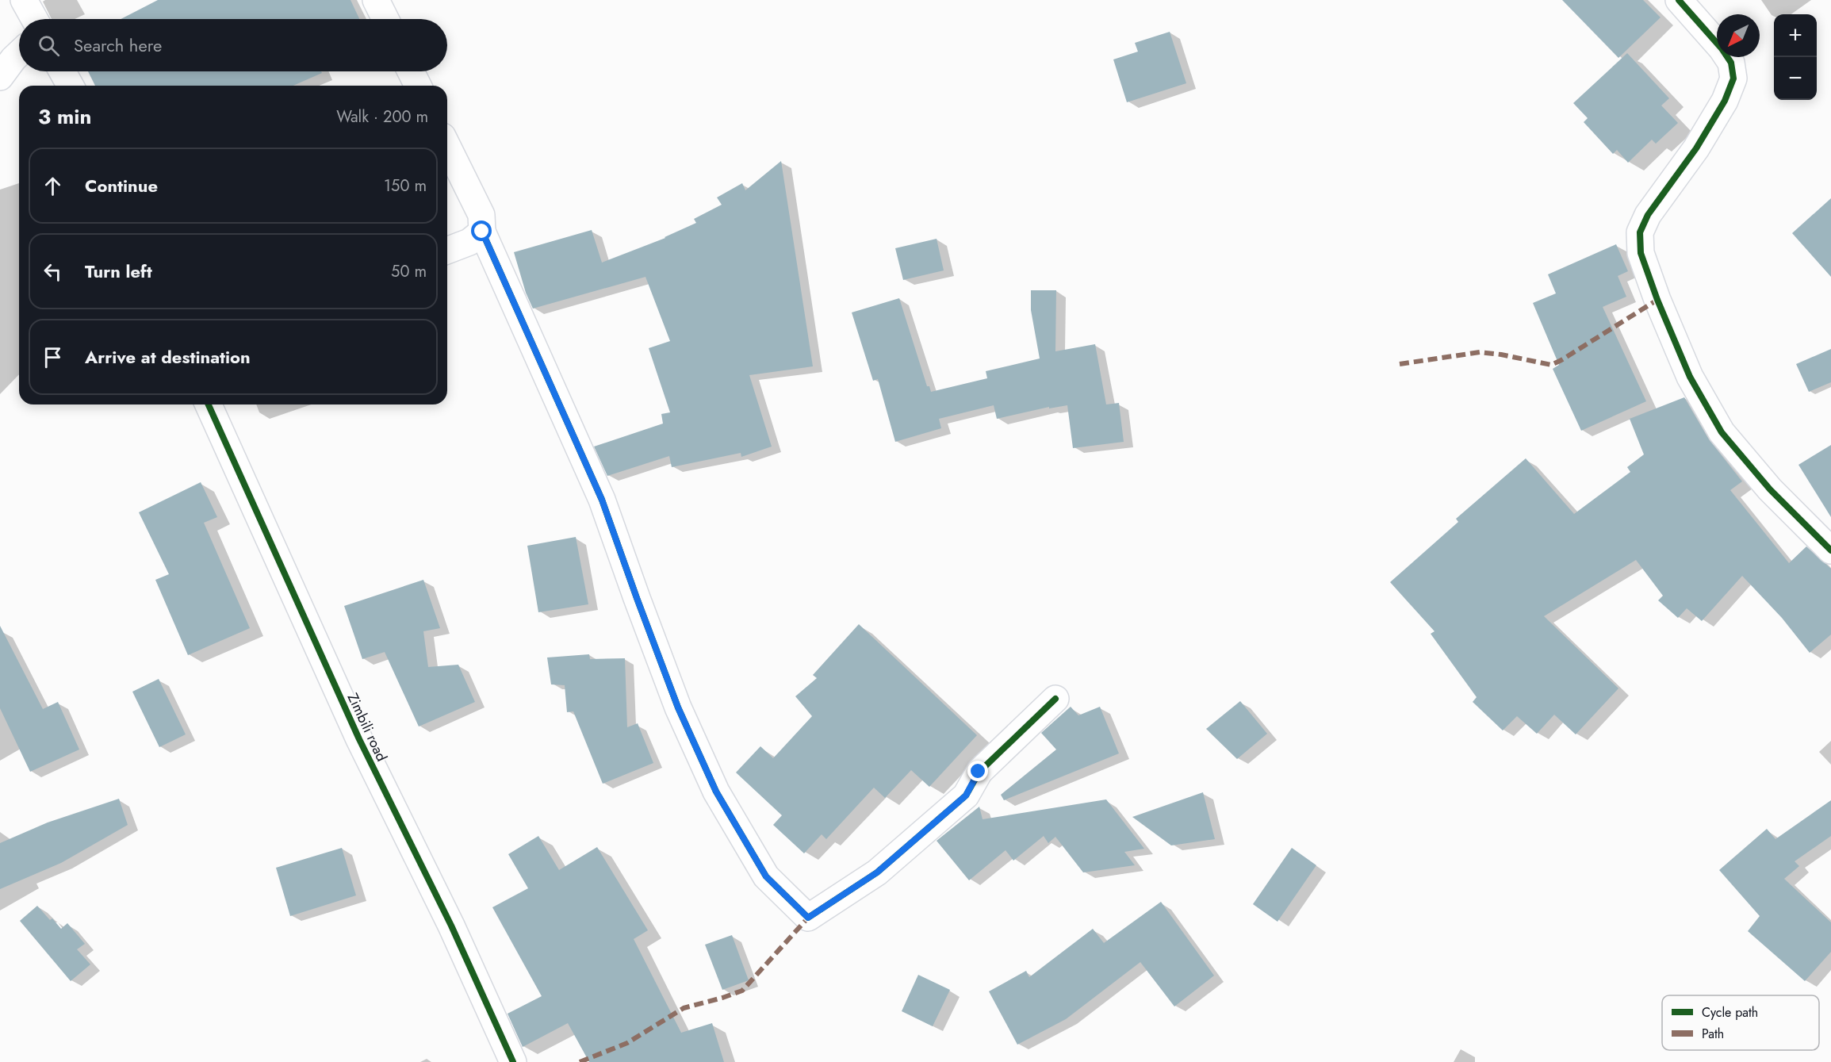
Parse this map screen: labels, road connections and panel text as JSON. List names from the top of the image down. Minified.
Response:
{"streets":{"street":["Zimbili road"]},"legend":["Cycle path","Path"],"north":"bottom left","page":{"map_buttons":["+","−"],"search":"Search here","heading":["3 min","Walk · 200 m"],"list":[["Continue","150 m"],["Turn left","50 m"],"Arrive at destination"]}}
